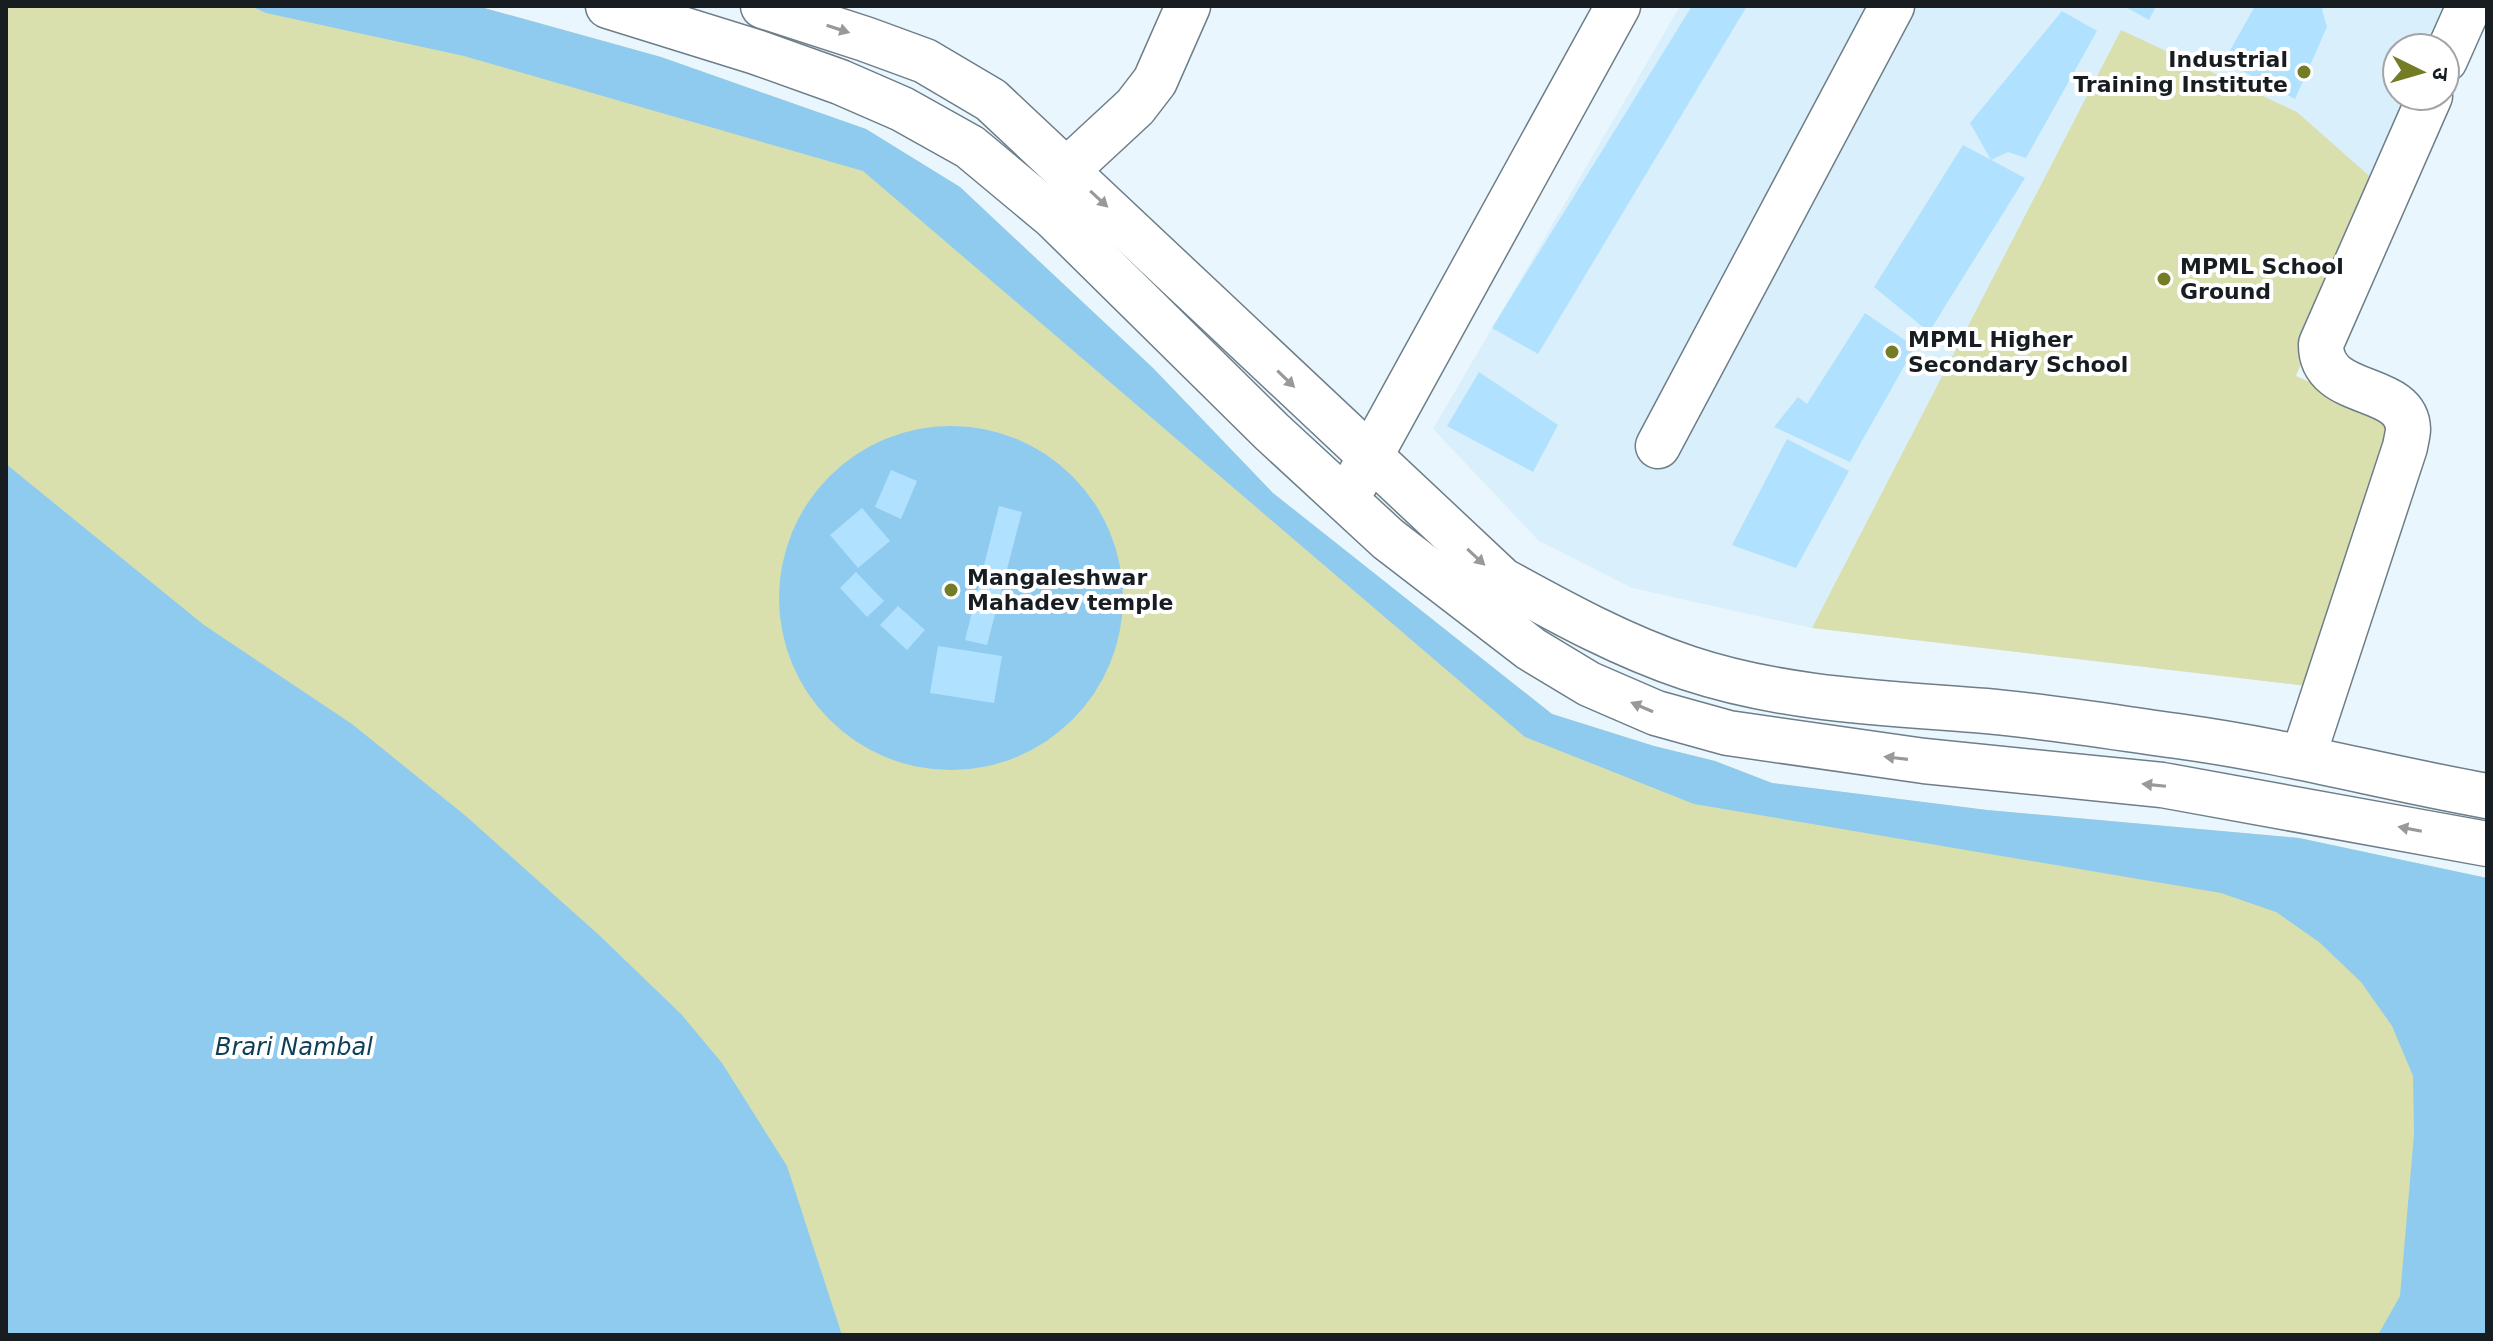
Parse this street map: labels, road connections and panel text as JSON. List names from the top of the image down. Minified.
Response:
{"water":["Brari Nambal"],"places":["Industrial Training Institute","MPML School Ground","MPML Higher Secondary School","Mangaleshwar Mahadev temple"],"north":"right"}
